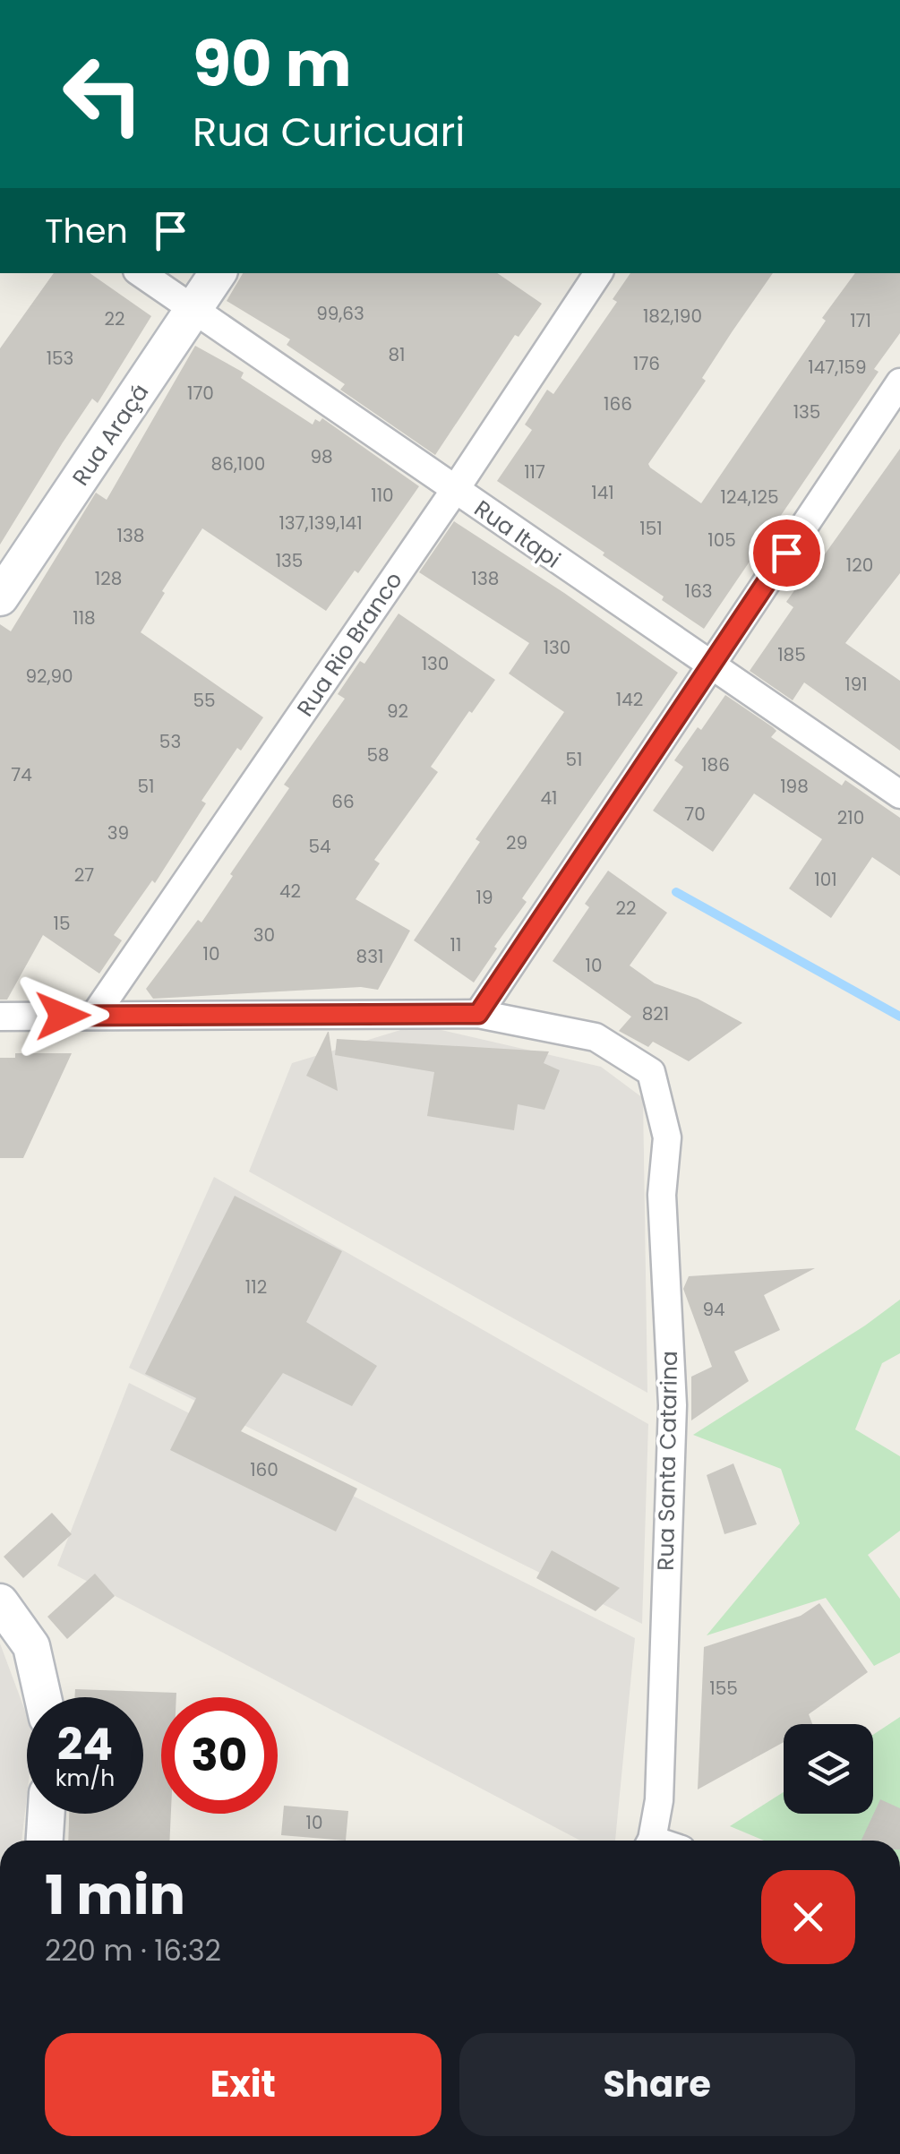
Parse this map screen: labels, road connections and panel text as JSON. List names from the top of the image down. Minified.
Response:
{"streets":{"street":["Rua Araçá","Rua Itapi","Rua Rio Branco","Rua Santa Catarina"]},"crossings":[["Rua Araçá","Rua Itapi"],["Rua Itapi","Rua Rio Branco"]],"house_numbers":["99,63","182,190","22","171","81","153","176","147,159","170","166","135","98","86,100","117","141","110","124,125","137,139,141","151","138","105","135","120","128","138","163","118","130","185","130","92,90","191","142","55","92","53","58","51","186","74","51","198","41","66","70","210","39","29","54","27","101","42","19","22","15","30","11","10","831","10","821","112","94","160","155","10"],"page":{"turn":["90 m","Rua Curicuari"],"then":"Then","speed":"24 km/h","limit":"30","heading":["1 min","220 m · 16:32"],"buttons":["Exit","Share"]}}
